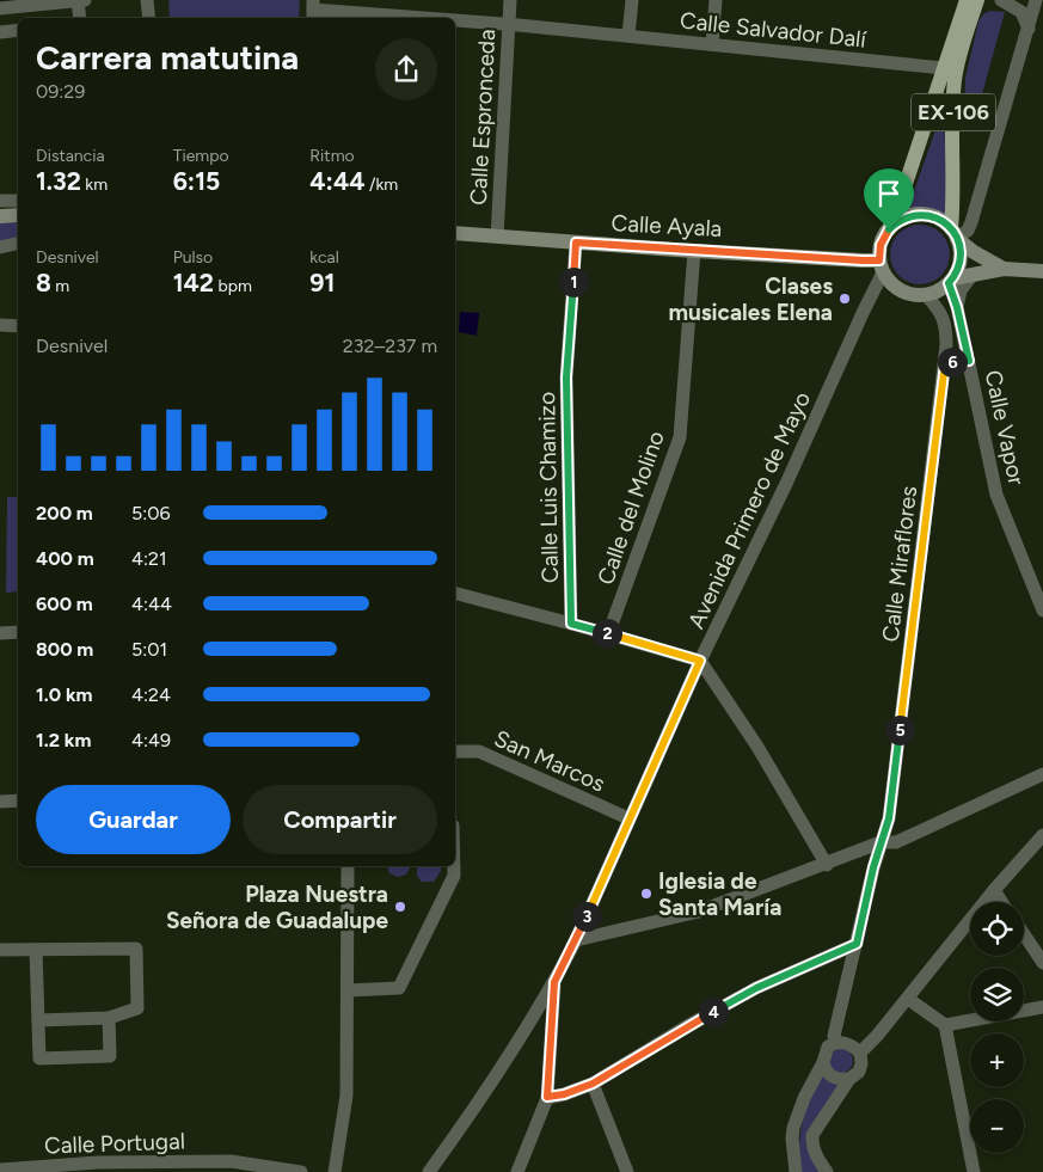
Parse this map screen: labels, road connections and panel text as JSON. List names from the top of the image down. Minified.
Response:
{"streets":{"main road":["EX-106","Calle Ayala"],"street":["Calle Salvador Dalí","Calle Espronceda","Calle Vapor","Calle Luis Chamizo","Calle del Molino","Avenida Primero de Mayo","Calle Miraflores","San Marcos","Calle Portugal"]},"crossings":[["Calle Salvador Dalí","EX-106"],["Calle Salvador Dalí","Calle Espronceda"],["EX-106","Calle Ayala"],["EX-106","Calle Vapor"],["EX-106","Avenida Primero de Mayo"],["EX-106","Calle Miraflores"],["Calle Espronceda","Calle Ayala"],["Calle Ayala","Calle Vapor"],["Calle Ayala","Calle Luis Chamizo"],["Calle Ayala","Calle del Molino"],["Calle Ayala","Avenida Primero de Mayo"],["Calle Ayala","Calle Miraflores"],["Calle Vapor","Avenida Primero de Mayo"],["Calle Vapor","Calle Miraflores"],["Avenida Primero de Mayo","Calle Miraflores"],["Avenida Primero de Mayo","San Marcos"]],"places":["Clases musicales Elena","Iglesia de Santa María","Plaza Nuestra Señora de Guadalupe"],"page":{"heading":["Carrera matutina","09:29"],"stats":[["Distancia","1.32 km"],["Tiempo","6:15"],["Ritmo","4:44 /km"],["Desnivel","8 m"],["Pulso","142 bpm"],["kcal","91"]],"pins":["1","6","2","5","3","4"],"chart":["Desnivel","232–237 m"],"list":[{"name":"200 m","note":"5:06"},{"name":"400 m","note":"4:21"},{"name":"600 m","note":"4:44"},{"name":"800 m","note":"5:01"},{"name":"1.0 km","note":"4:24"},{"name":"1.2 km","note":"4:49"}],"buttons":["Guardar","Compartir"],"map_buttons":["+","−"]}}
